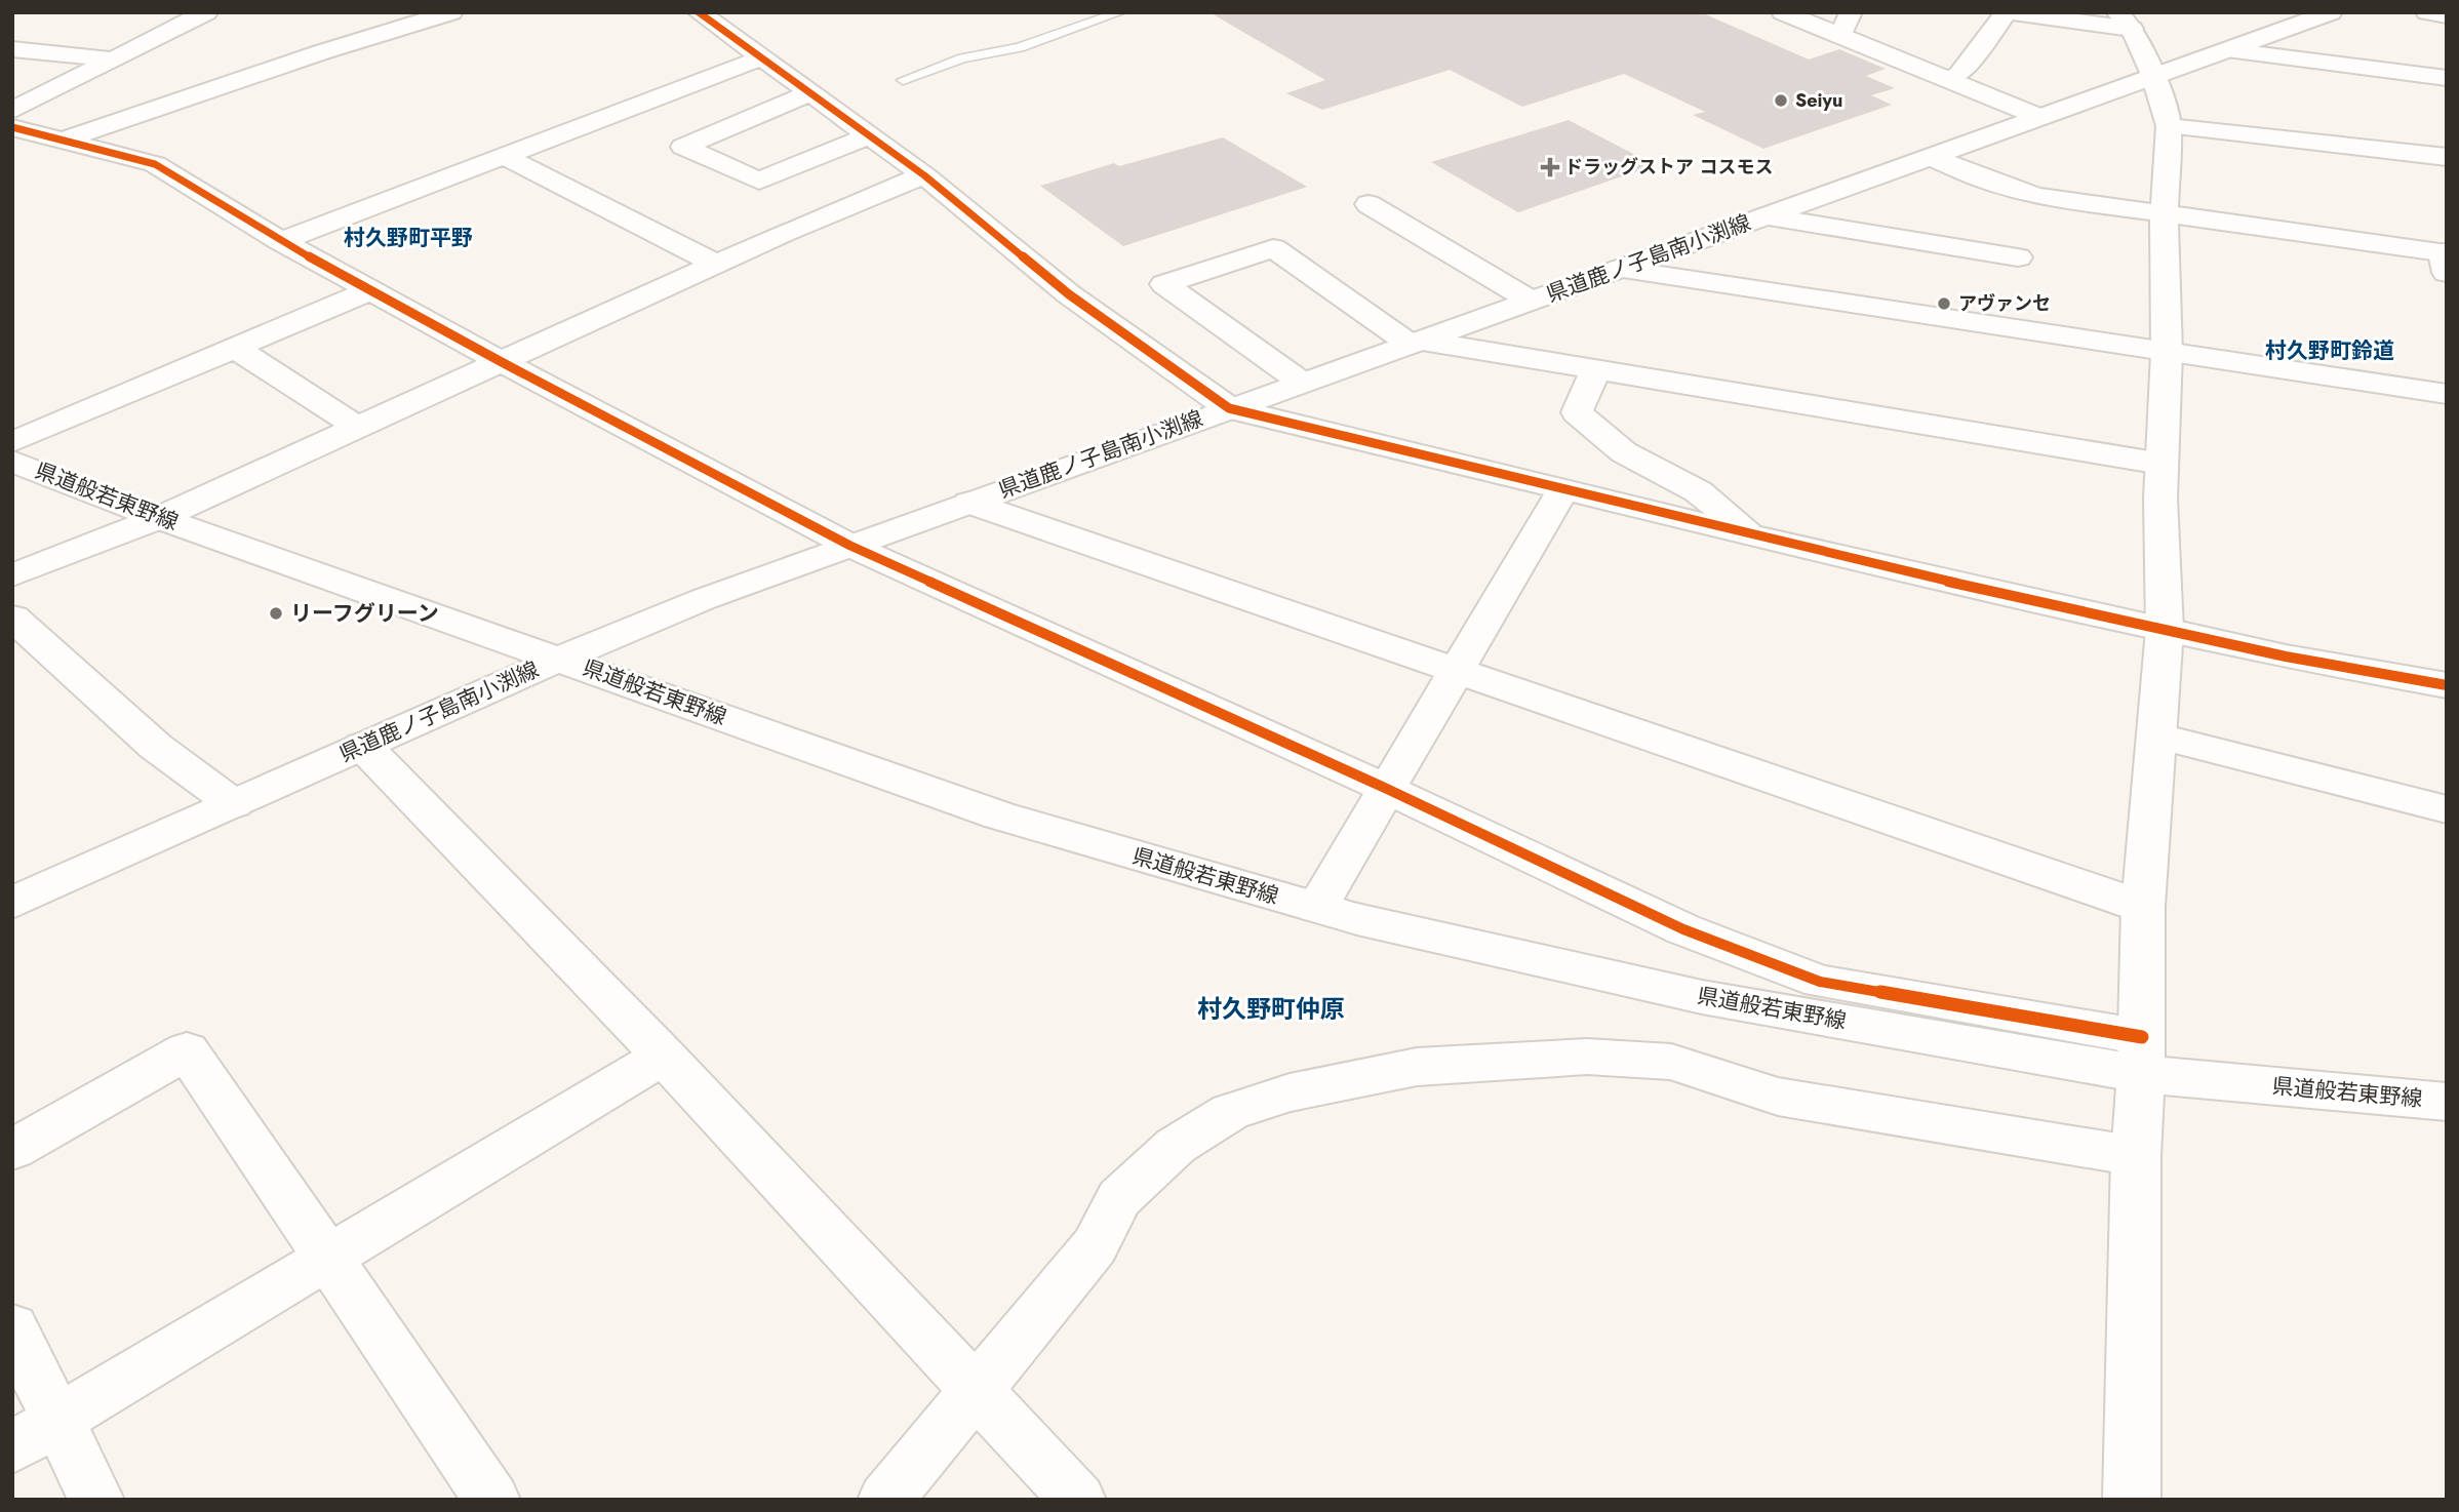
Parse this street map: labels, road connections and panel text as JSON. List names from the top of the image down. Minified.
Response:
{"streets":{"street":["県道鹿ノ子島南小渕線","県道般若東野線"]},"crossings":[["県道鹿ノ子島南小渕線","県道般若東野線"]],"districts":["村久野町平野","村久野町鈴道","村久野町仲原"],"places":{"other":["Seiyu","アヴァンセ","リーフグリーン"],"health":["ドラッグストア コスモス"]}}
